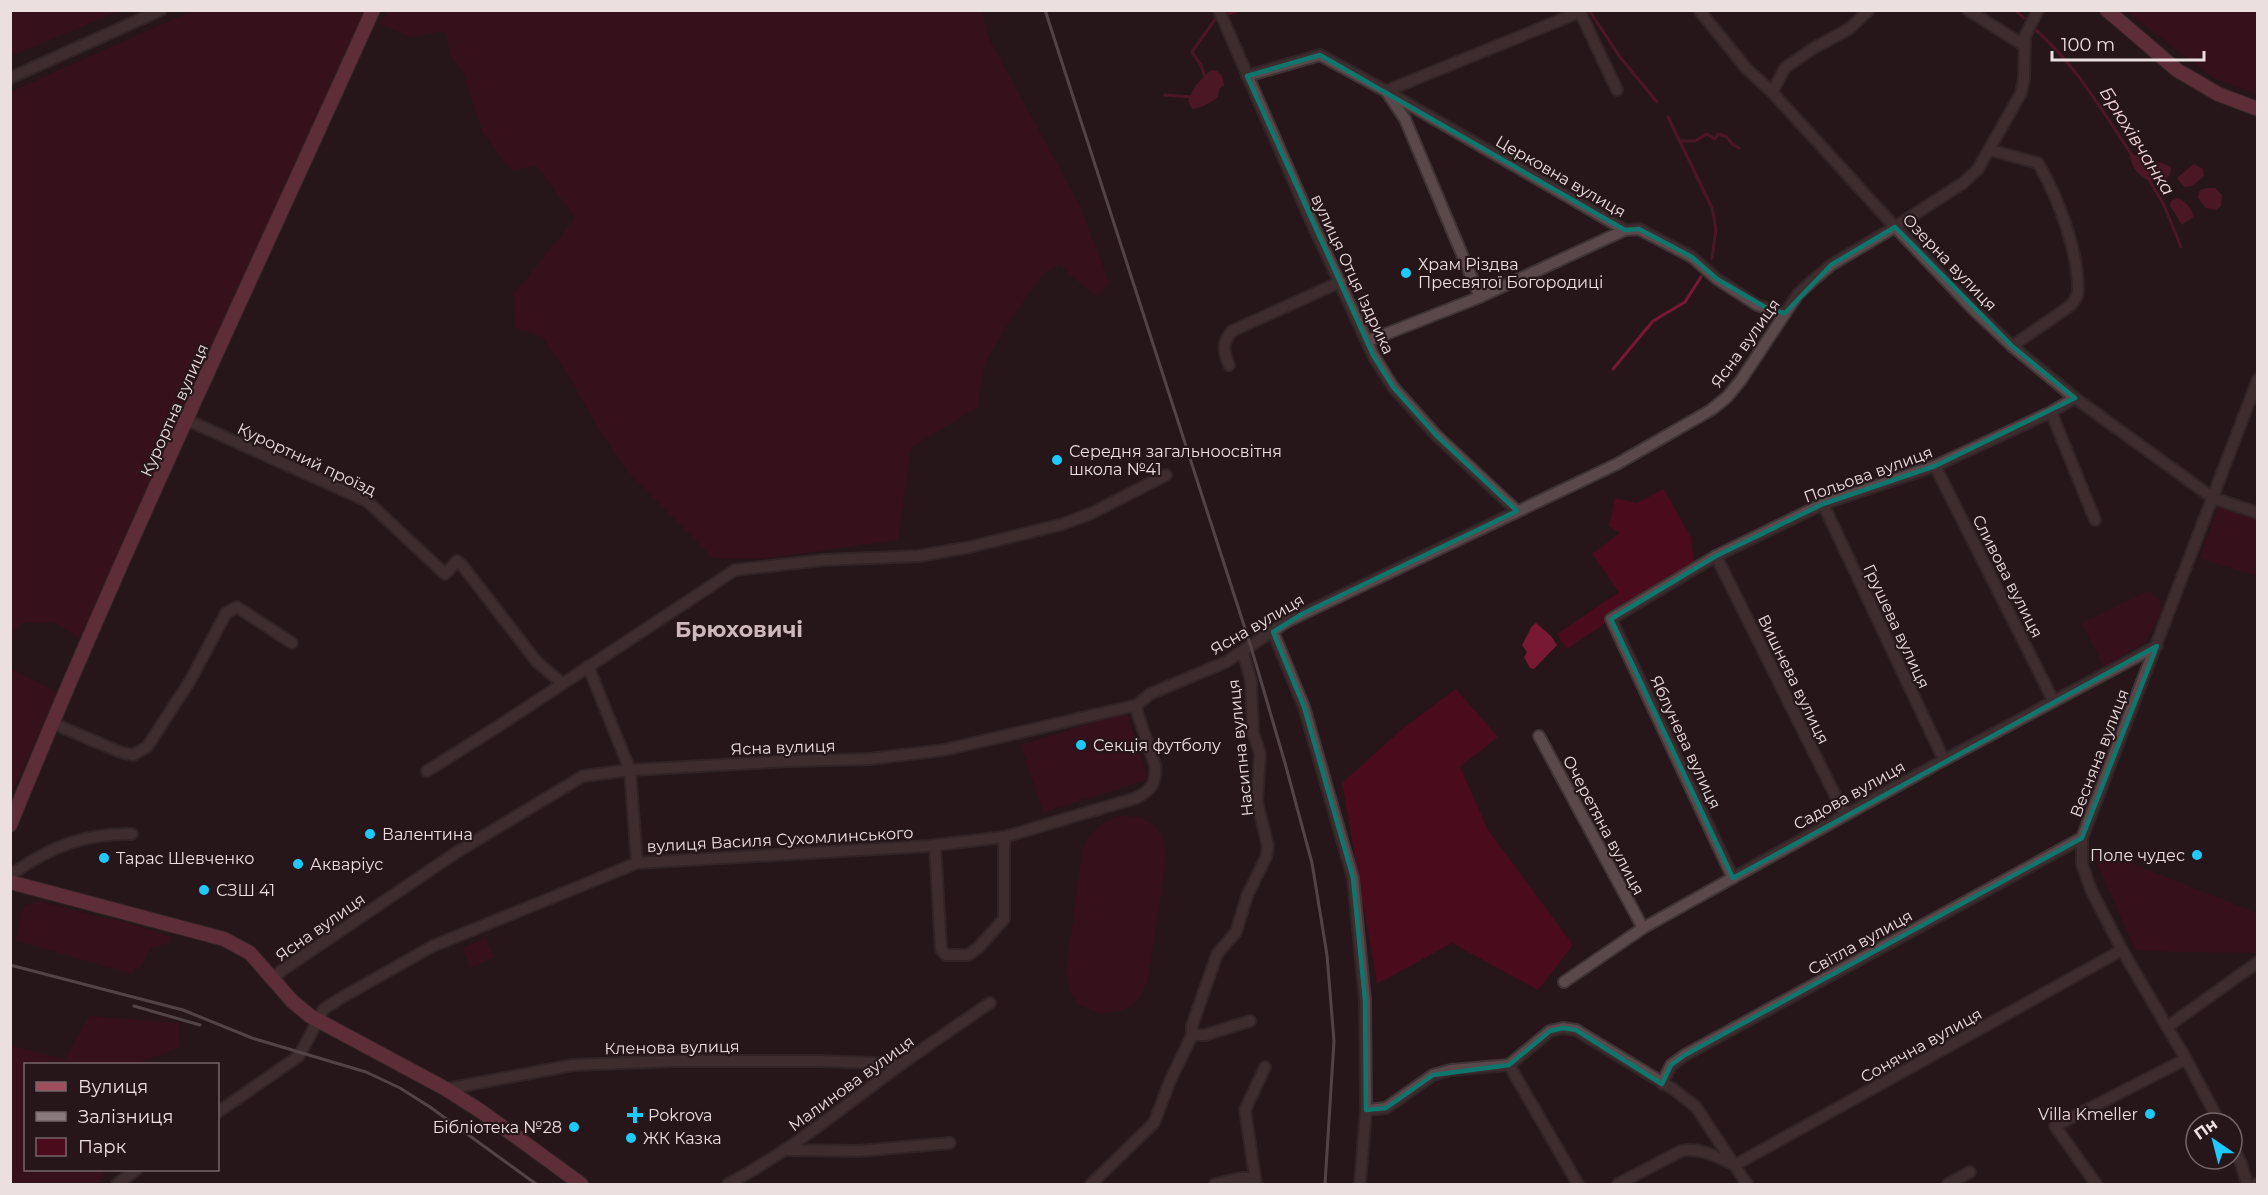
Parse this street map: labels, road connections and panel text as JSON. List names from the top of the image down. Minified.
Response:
{"streets":{"main road":["Курортна вулиця"],"street":["Церковна вулиця","Озерна вулиця","вулиця Отця Іздрика","Ясна вулиця","Курортний проїзд","Польова вулиця","Сливова вулиця","Грушева вулиця","Вишнева вулиця","Яблунева вулиця","Насипна вулиця","Весняна вулиця","Садова вулиця","Очеретяна вулиця","вулиця Василя Сухомлинського","Світла вулиця","Сонячна вулиця","Кленова вулиця","Малинова вулиця"]},"crossings":[["Церковна вулиця","вулиця Отця Іздрика"],["Церковна вулиця","Ясна вулиця"],["Озерна вулиця","Ясна вулиця"],["Озерна вулиця","Польова вулиця"],["Озерна вулиця","Весняна вулиця"],["вулиця Отця Іздрика","Ясна вулиця"],["Ясна вулиця","Насипна вулиця"],["Ясна вулиця","вулиця Василя Сухомлинського"],["Курортна вулиця","Курортний проїзд"],["Польова вулиця","Сливова вулиця"],["Польова вулиця","Грушева вулиця"],["Польова вулиця","Вишнева вулиця"],["Польова вулиця","Яблунева вулиця"],["Сливова вулиця","Садова вулиця"],["Грушева вулиця","Садова вулиця"],["Вишнева вулиця","Садова вулиця"],["Яблунева вулиця","Садова вулиця"],["Весняна вулиця","Садова вулиця"],["Весняна вулиця","Світла вулиця"],["Весняна вулиця","Сонячна вулиця"],["Садова вулиця","Очеретяна вулиця"],["Кленова вулиця","Малинова вулиця"]],"districts":["Брюховичі"],"water":["Брюхівчанка"],"places":{"other":["Храм Різдва Пресвятої Богородиці","Середня загальноосвітня школа №41","Секція футболу","Валентина","Поле чудес","Тарас Шевченко","Акваріус","СЗШ 41","Villa Kmeller","Бібліотека №28","ЖК Казка"],"health":["Pokrova"]},"legend":["Вулиця","Залізниця","Парк"],"scale_bar":"100 m","north":"top left"}
